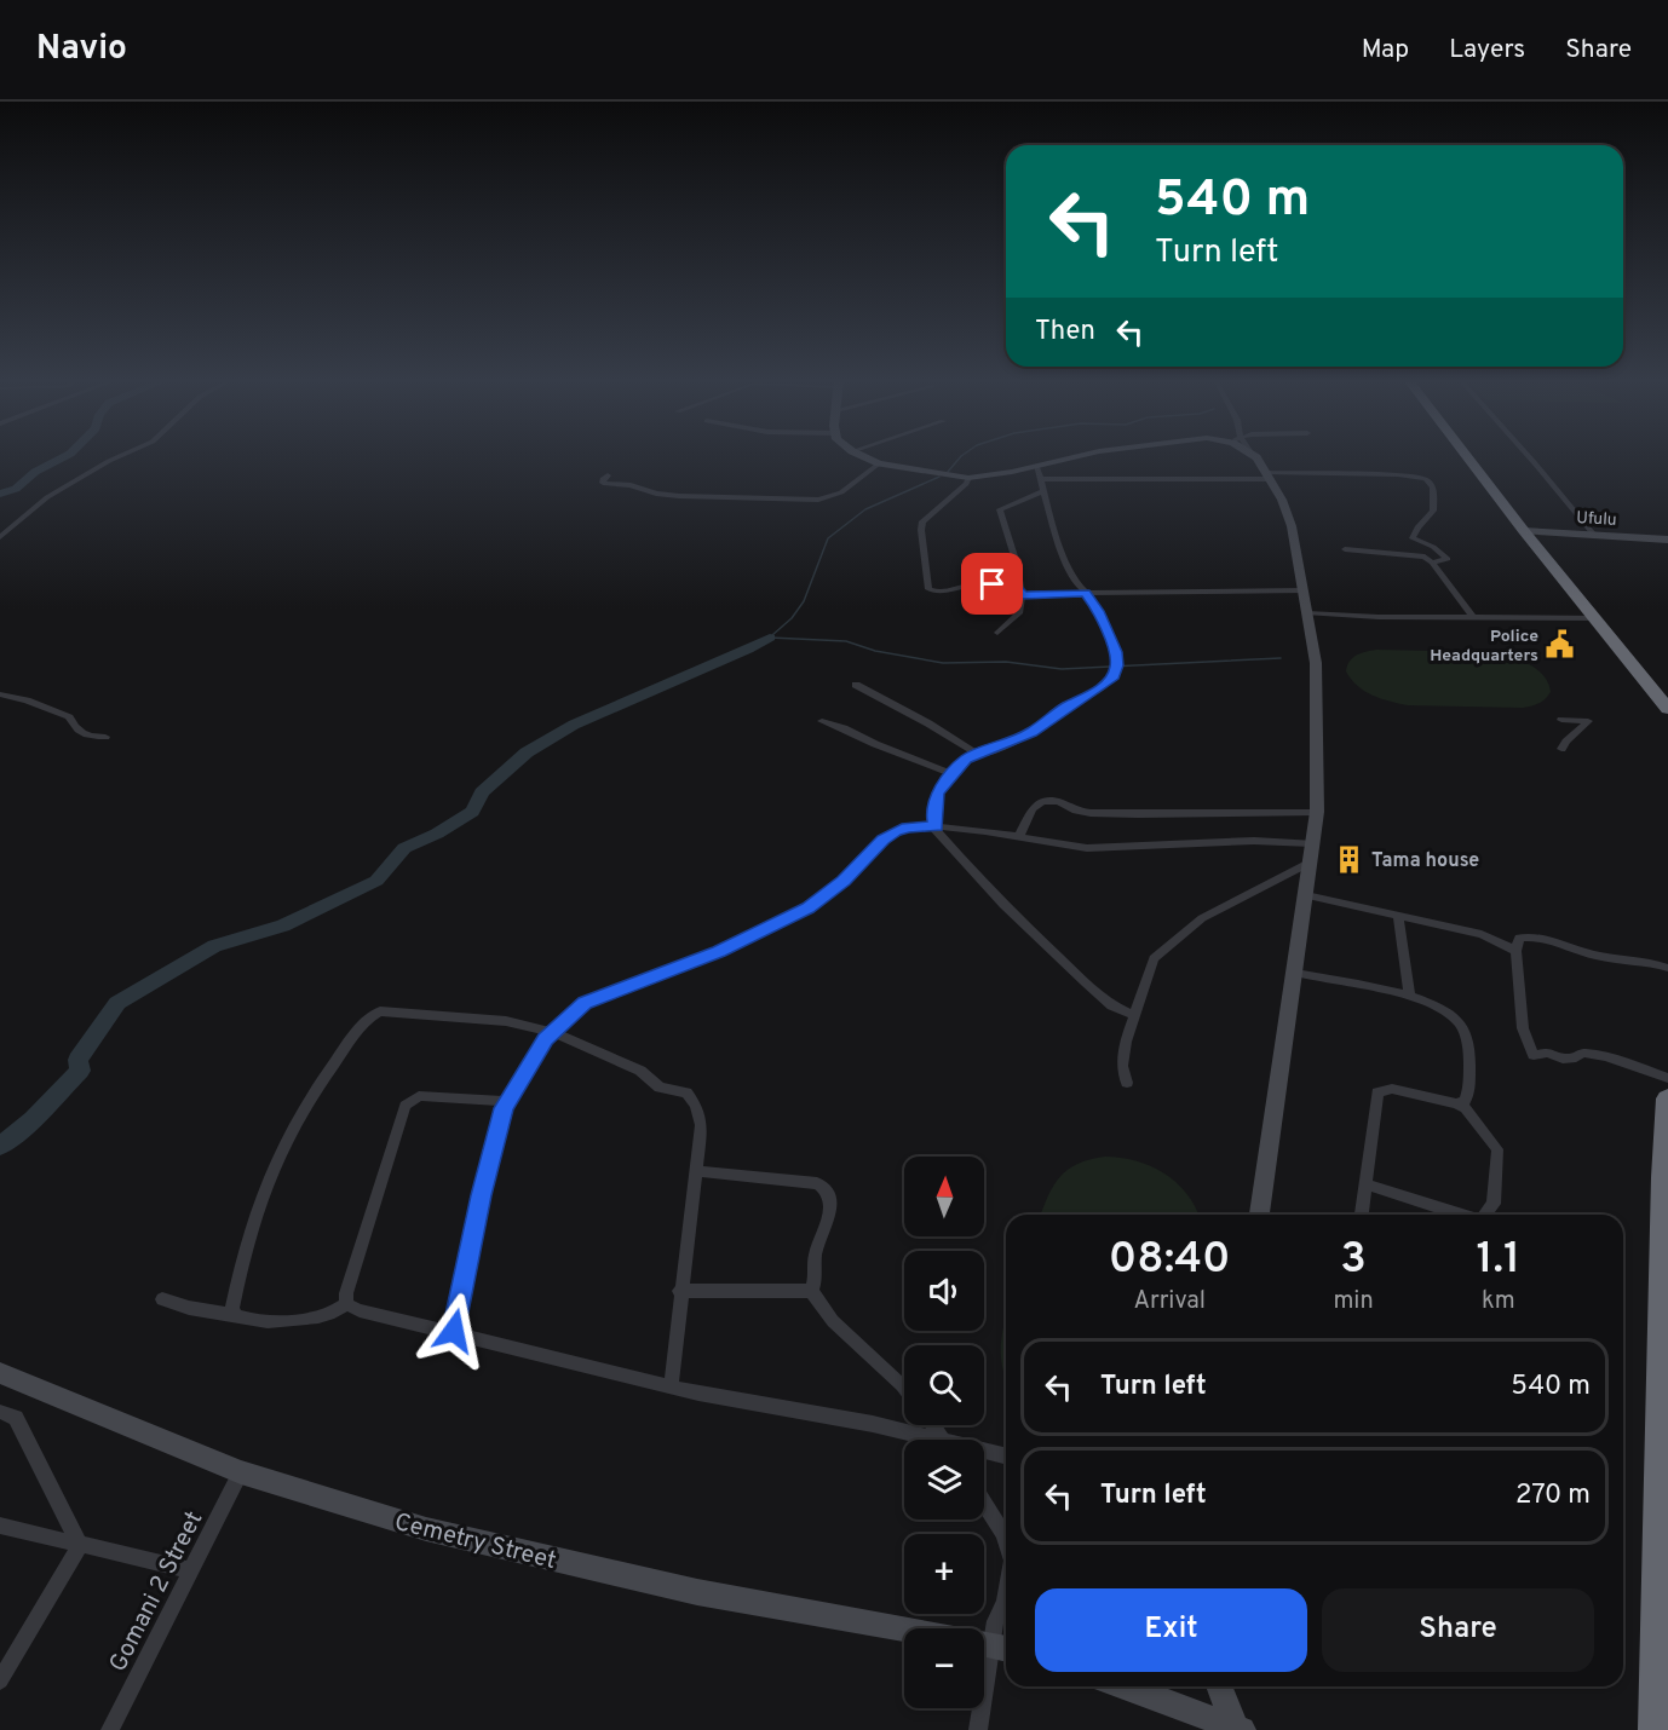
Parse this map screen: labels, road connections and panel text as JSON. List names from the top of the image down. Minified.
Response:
{"streets":{"street":["Ufulu","Cemetry Street","Gomani 2 Street"]},"crossings":[["Cemetry Street","Gomani 2 Street"]],"places":{"public building":["Police Headquarters"],"building":["Tama house"]},"north":"top","page":{"header":"Navio","nav":["Map","Layers","Share"],"turn":["540 m","Turn left"],"then":"Then","map_buttons":["+","−"],"eta":["08:40","Arrival","3","min","1.1","km"],"list":[{"name":"Turn left","value":"540 m"},{"name":"Turn left","value":"270 m"}],"buttons":["Exit","Share"]}}
